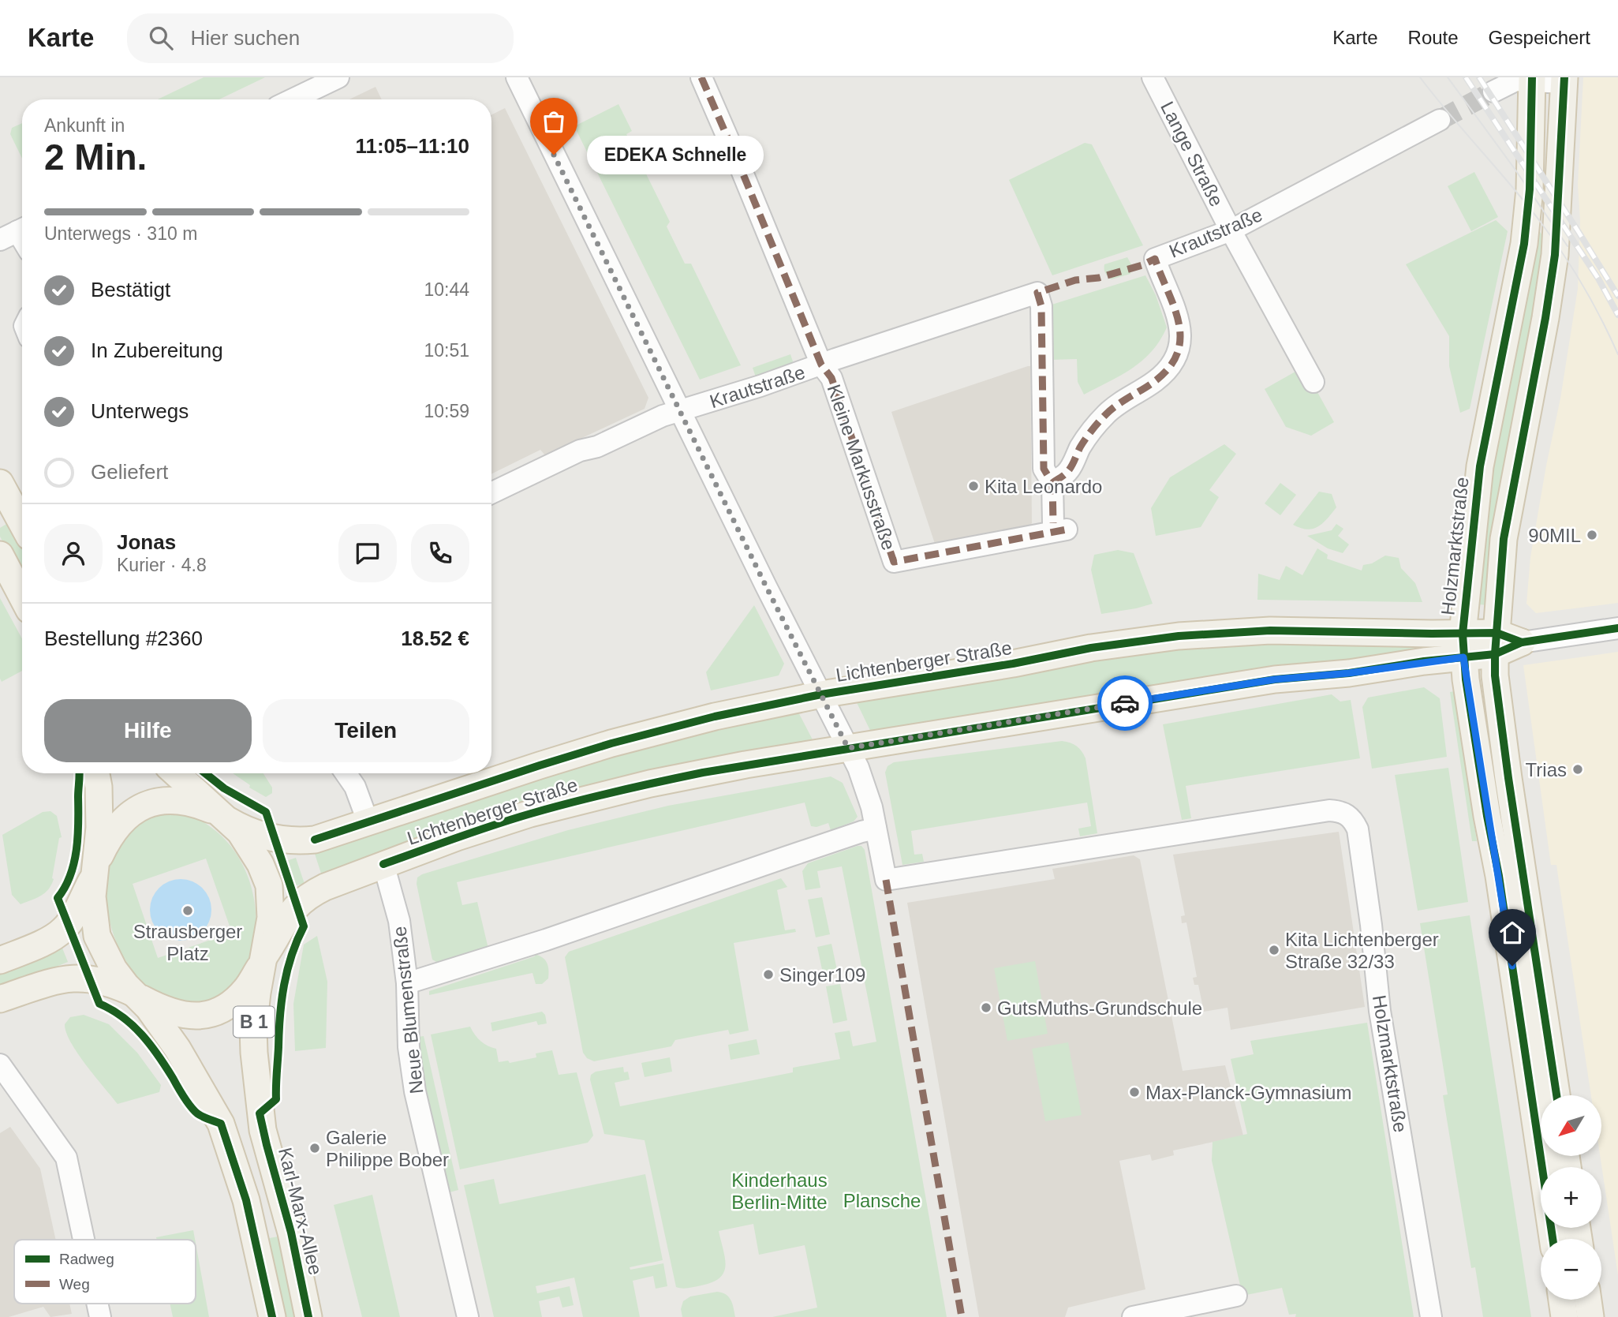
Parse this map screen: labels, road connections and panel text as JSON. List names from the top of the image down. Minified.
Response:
{"streets":{"main road":["Holzmarktstraße","Lichtenberger Straße","B 1","Karl-Marx-Allee"],"street":["Lange Straße","Krautstraße","Kleine Markusstraße","Neue Blumenstraße"]},"crossings":[["Lange Straße","Krautstraße"],["Krautstraße","Kleine Markusstraße"],["Holzmarktstraße","Lichtenberger Straße"],["Lichtenberger Straße","Neue Blumenstraße"],["Lichtenberger Straße","B 1"],["Lichtenberger Straße","Karl-Marx-Allee"],["B 1","Karl-Marx-Allee"]],"parks":["Kinderhaus Berlin-Mitte","Plansche"],"places":["EDEKA Schnelle","Kita Leonardo","90MIL","Trias","Strausberger Platz","Kita Lichtenberger Straße 32/33","Singer109","GutsMuths-Grundschule","Max-Planck-Gymnasium","Galerie Philippe Bober"],"legend":["Radweg","Weg"],"north":"bottom left","page":{"header":"Karte","search":"Hier suchen","nav":["Karte","Route","Gespeichert"],"heading":["2 Min.","Ankunft in","11:05–11:10"],"panel":["Jonas","Kurier · 4.8","Bestellung #2360","18.52 €"],"bubble":"EDEKA Schnelle","bar":"Unterwegs · 310 m","list":[["Bestätigt","10:44"],["In Zubereitung","10:51"],["Unterwegs","10:59"],"Geliefert"],"buttons":["Hilfe","Teilen"],"map_buttons":["+","−"]}}
